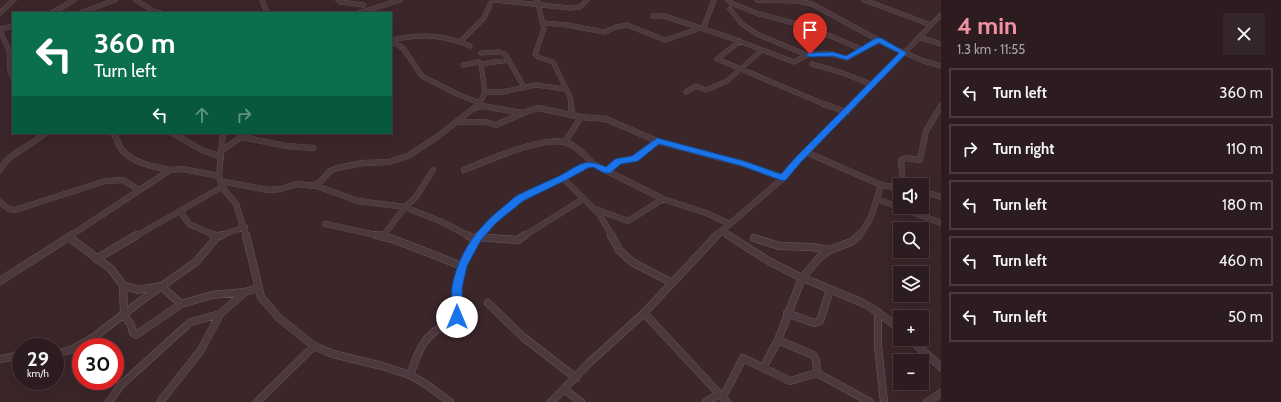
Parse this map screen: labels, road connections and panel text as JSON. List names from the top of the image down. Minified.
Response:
{"page":{"heading":["4 min","1.3 km · 11:55"],"turn":["360 m","Turn left"],"list":[{"name":"Turn left","value":"360 m"},{"name":"Turn right","value":"110 m"},{"name":"Turn left","value":"180 m"},{"name":"Turn left","value":"460 m"},{"name":"Turn left","value":"50 m"}],"map_buttons":["+","−"],"speed":"29 km/h","limit":"30"}}
